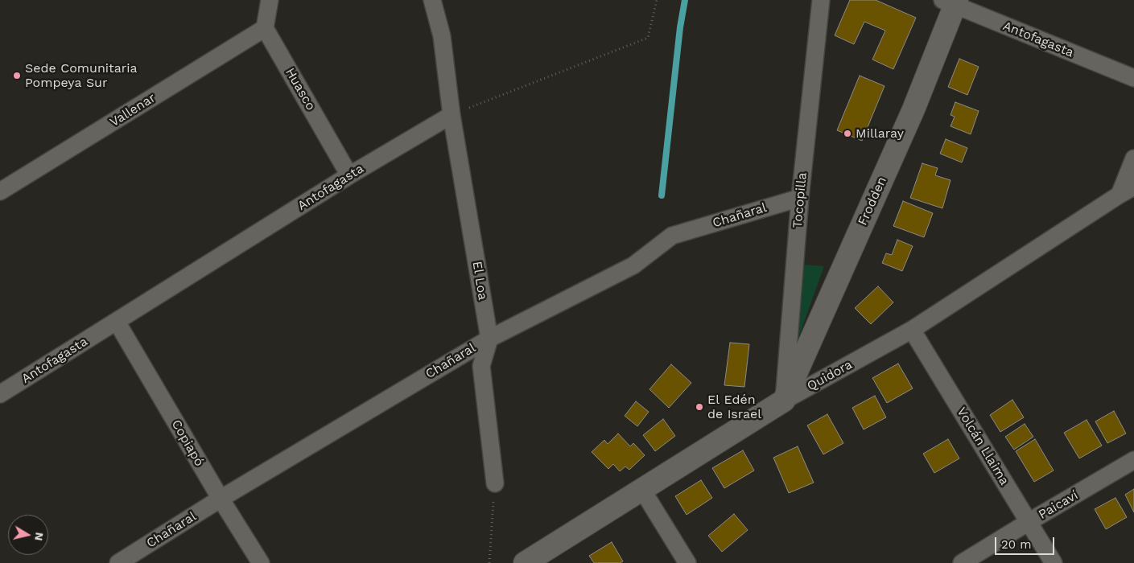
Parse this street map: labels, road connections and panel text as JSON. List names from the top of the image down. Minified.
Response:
{"streets":{"street":["Antofagasta","Huasco","Vallenar","Tocopilla","Frodden","Chañaral","El Loa","Quidora","Copiapó","Volcán Llaima","Paicaví"]},"crossings":[["Antofagasta","Huasco"],["Antofagasta","Frodden"],["Antofagasta","El Loa"],["Antofagasta","Copiapó"],["Huasco","Vallenar"],["Tocopilla","Frodden"],["Tocopilla","Chañaral"],["Tocopilla","Quidora"],["Frodden","Quidora"],["Chañaral","El Loa"],["Chañaral","Copiapó"],["Quidora","Volcán Llaima"],["Volcán Llaima","Paicaví"]],"places":["Sede Comunitaria Pompeya Sur","Millaray","El Edén de Israel"],"scale_bar":"20 m","north":"right"}
